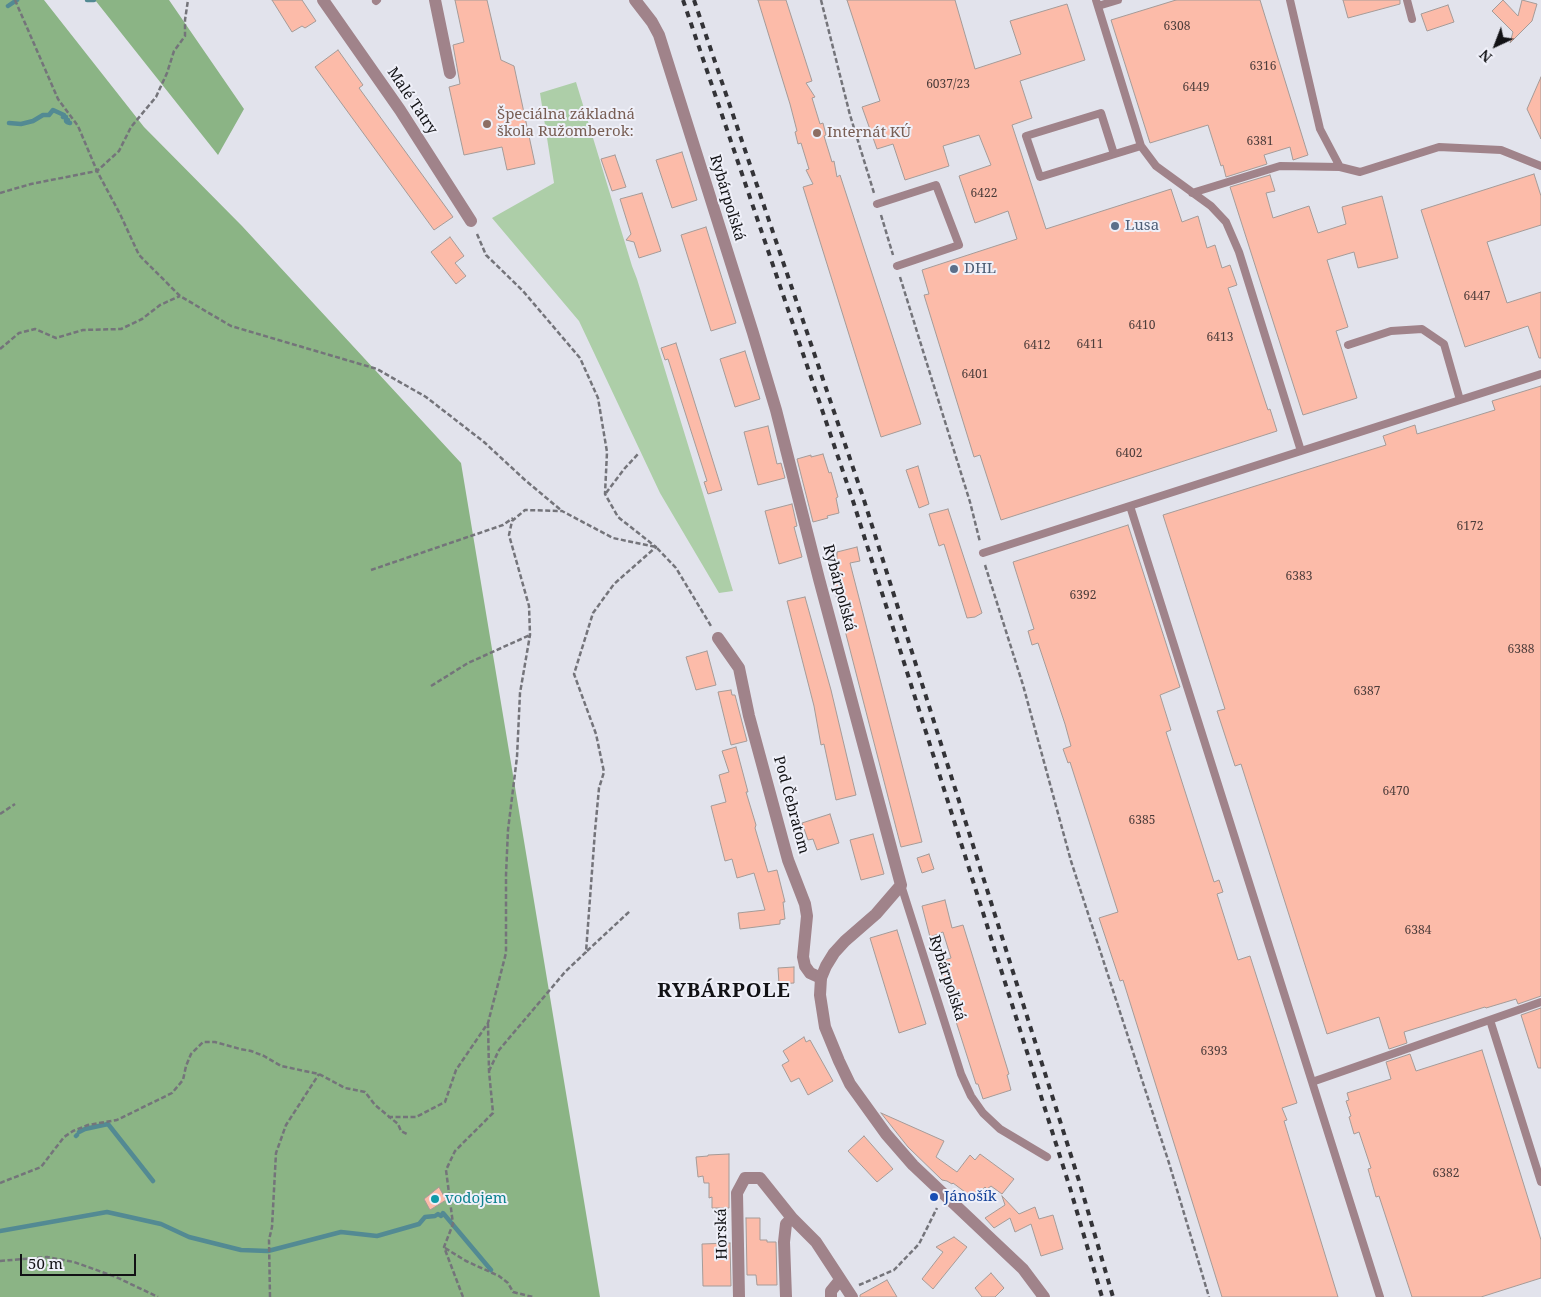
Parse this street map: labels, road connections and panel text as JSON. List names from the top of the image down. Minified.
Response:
{"streets":{"street":["Malé Tatry","Rybárpoľská","Pod Čebratom","Horská"]},"districts":["RYBÁRPOLE"],"places":["Špeciálna základná škola Ružomberok:","Internát KÚ","Lusa","DHL","Jánošík","vodojem"],"house_numbers":["6308","6316","6037/23","6449","6381","6422","6447","6410","6413","6411","6412","6401","6402","6172","6383","6392","6388","6387","6470","6385","6384","6393","6382"],"scale_bar":"50 m","north":"bottom left"}
